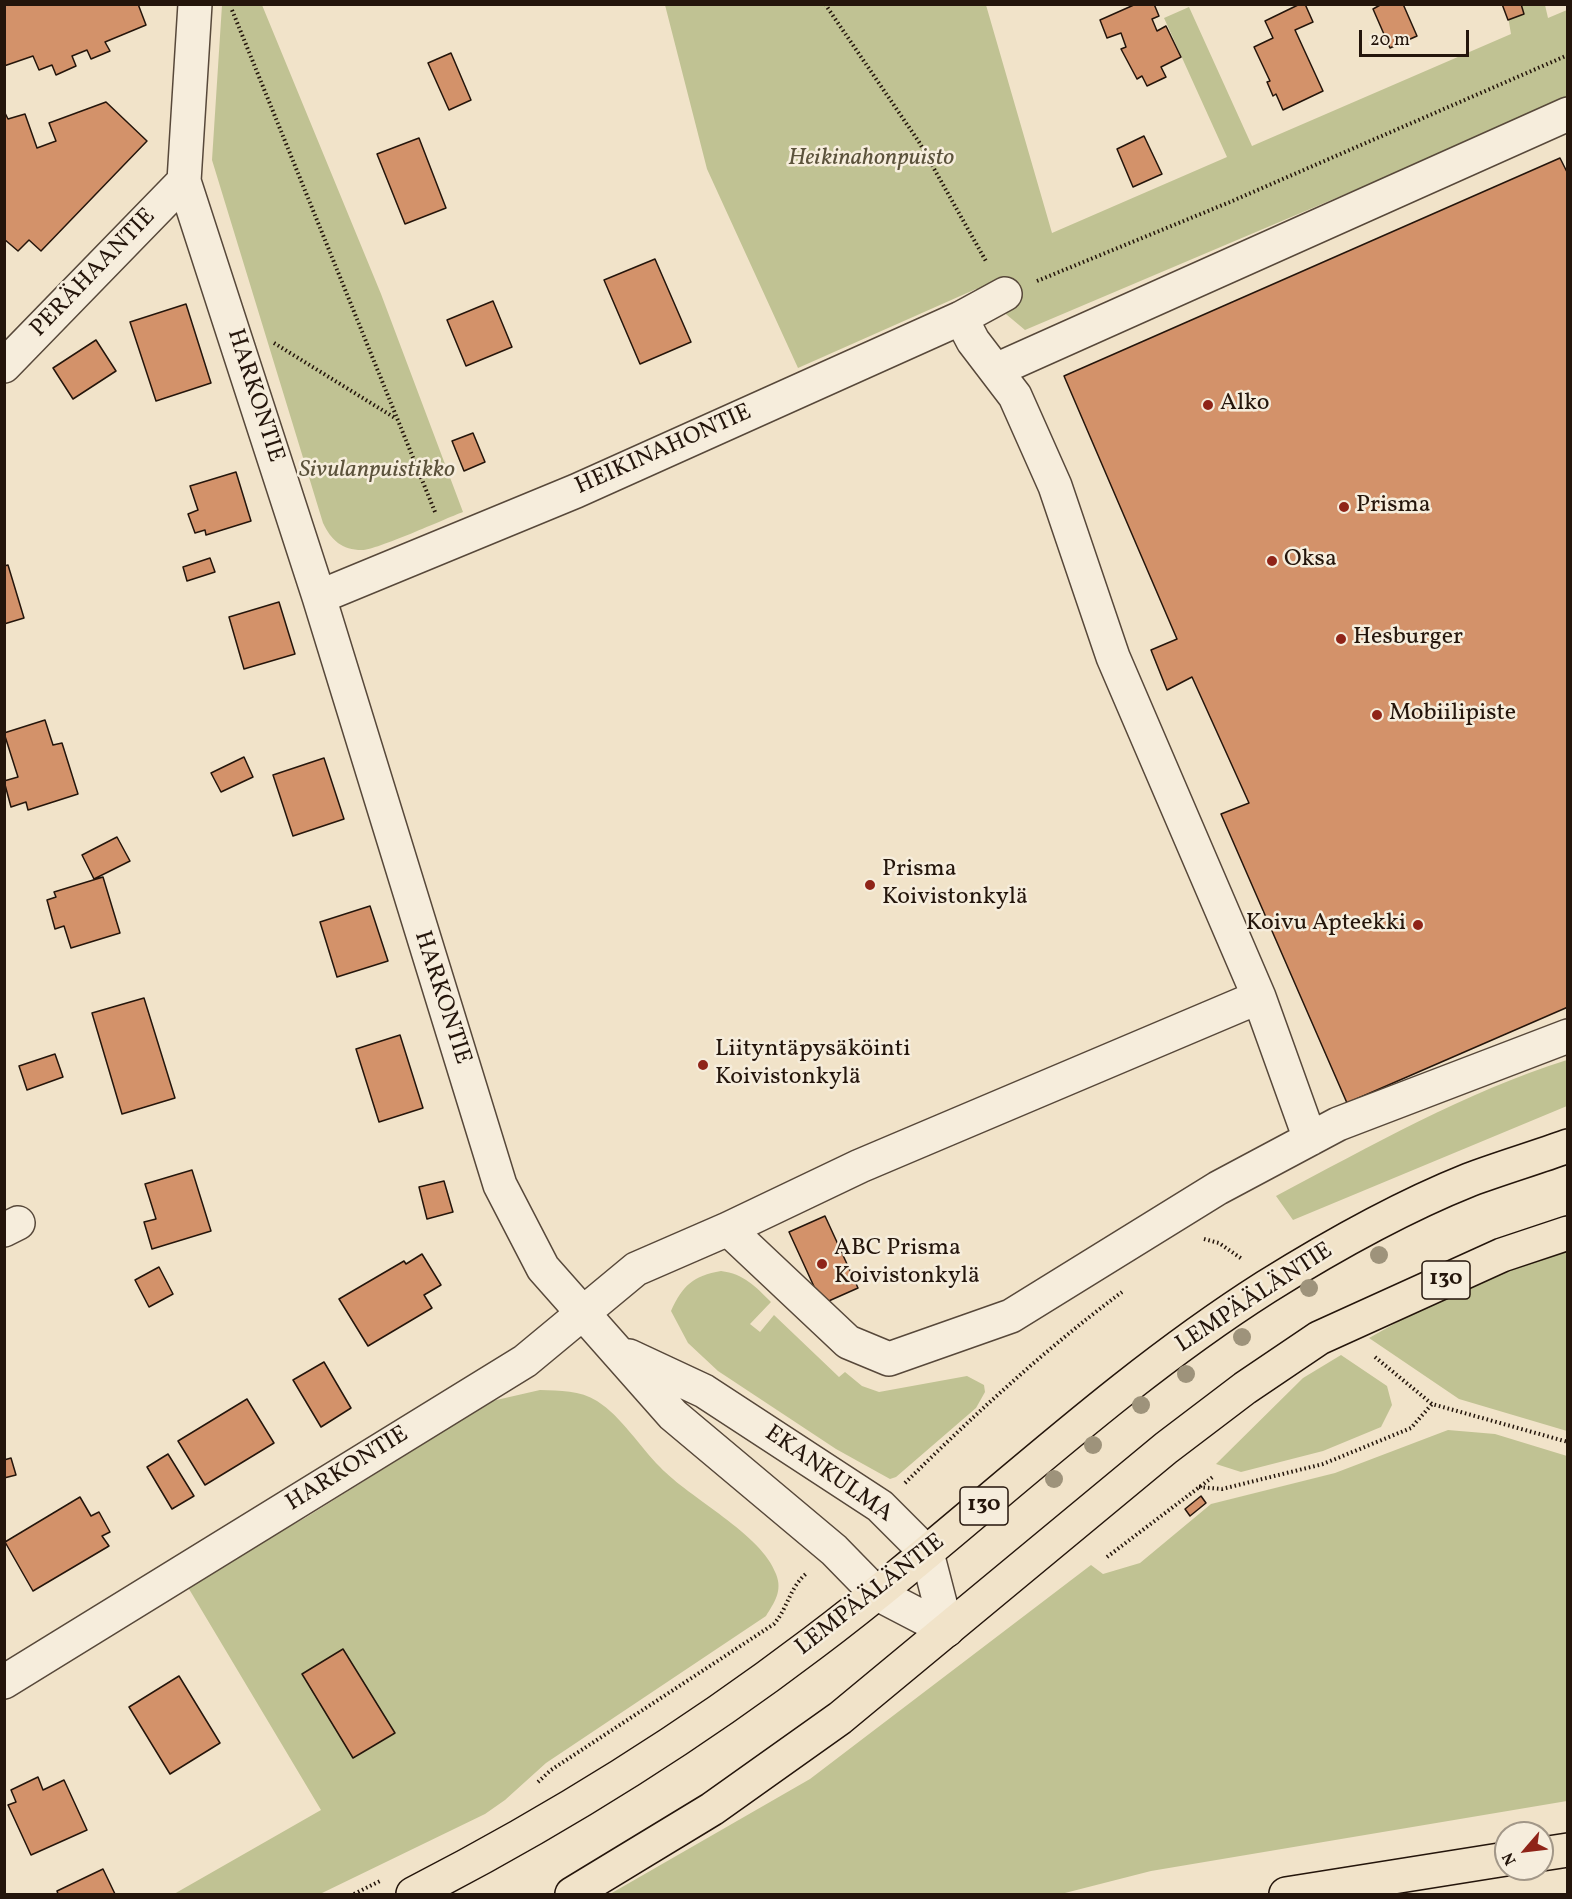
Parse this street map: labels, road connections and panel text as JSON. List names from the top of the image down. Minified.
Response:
{"streets":{"main road":["130","LEMPÄÄLÄNTIE"],"street":["PERÄHAANTIE","HARKONTIE","HEIKINAHONTIE","EKANKULMA"]},"crossings":[["PERÄHAANTIE","HARKONTIE"],["HARKONTIE","HEIKINAHONTIE"],["HARKONTIE","EKANKULMA"],["130","EKANKULMA"],["LEMPÄÄLÄNTIE","EKANKULMA"]],"parks":["Heikinahonpuisto","Sivulanpuistikko"],"places":["Alko","Prisma","Oksa","Hesburger","Mobiilipiste","Prisma Koivistonkylä","Koivu Apteekki","Liityntäpysäköinti Koivistonkylä","ABC Prisma Koivistonkylä"],"scale_bar":"20 m","north":"bottom left"}
